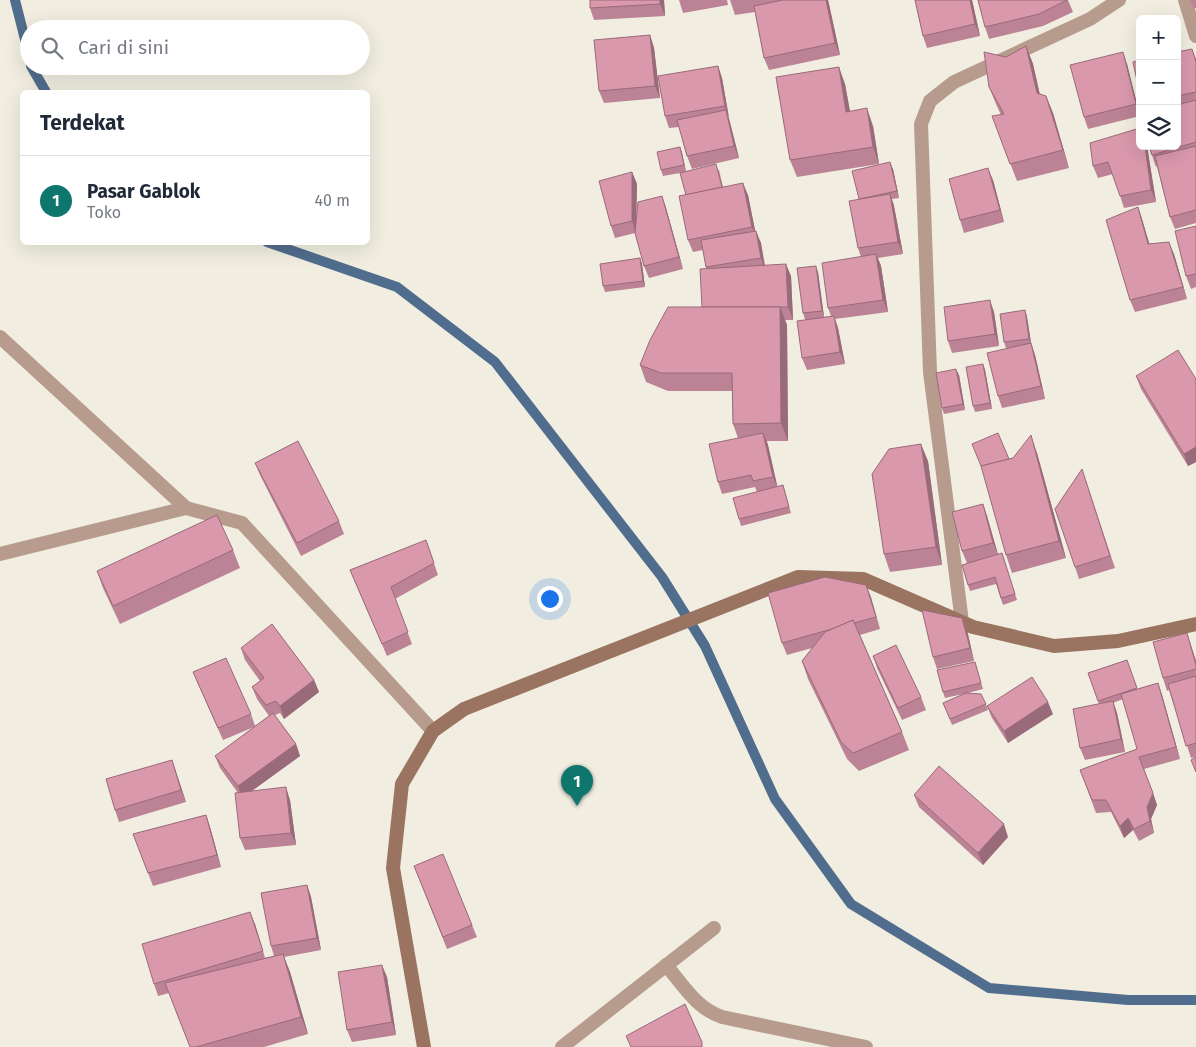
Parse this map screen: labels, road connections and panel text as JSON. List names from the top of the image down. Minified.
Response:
{"page":{"map_buttons":["+","−"],"search":"Cari di sini","heading":"Terdekat","list":[{"mark":"1","name":"Pasar Gablok","note":"Toko","value":"40 m"}],"pins":"1"}}
